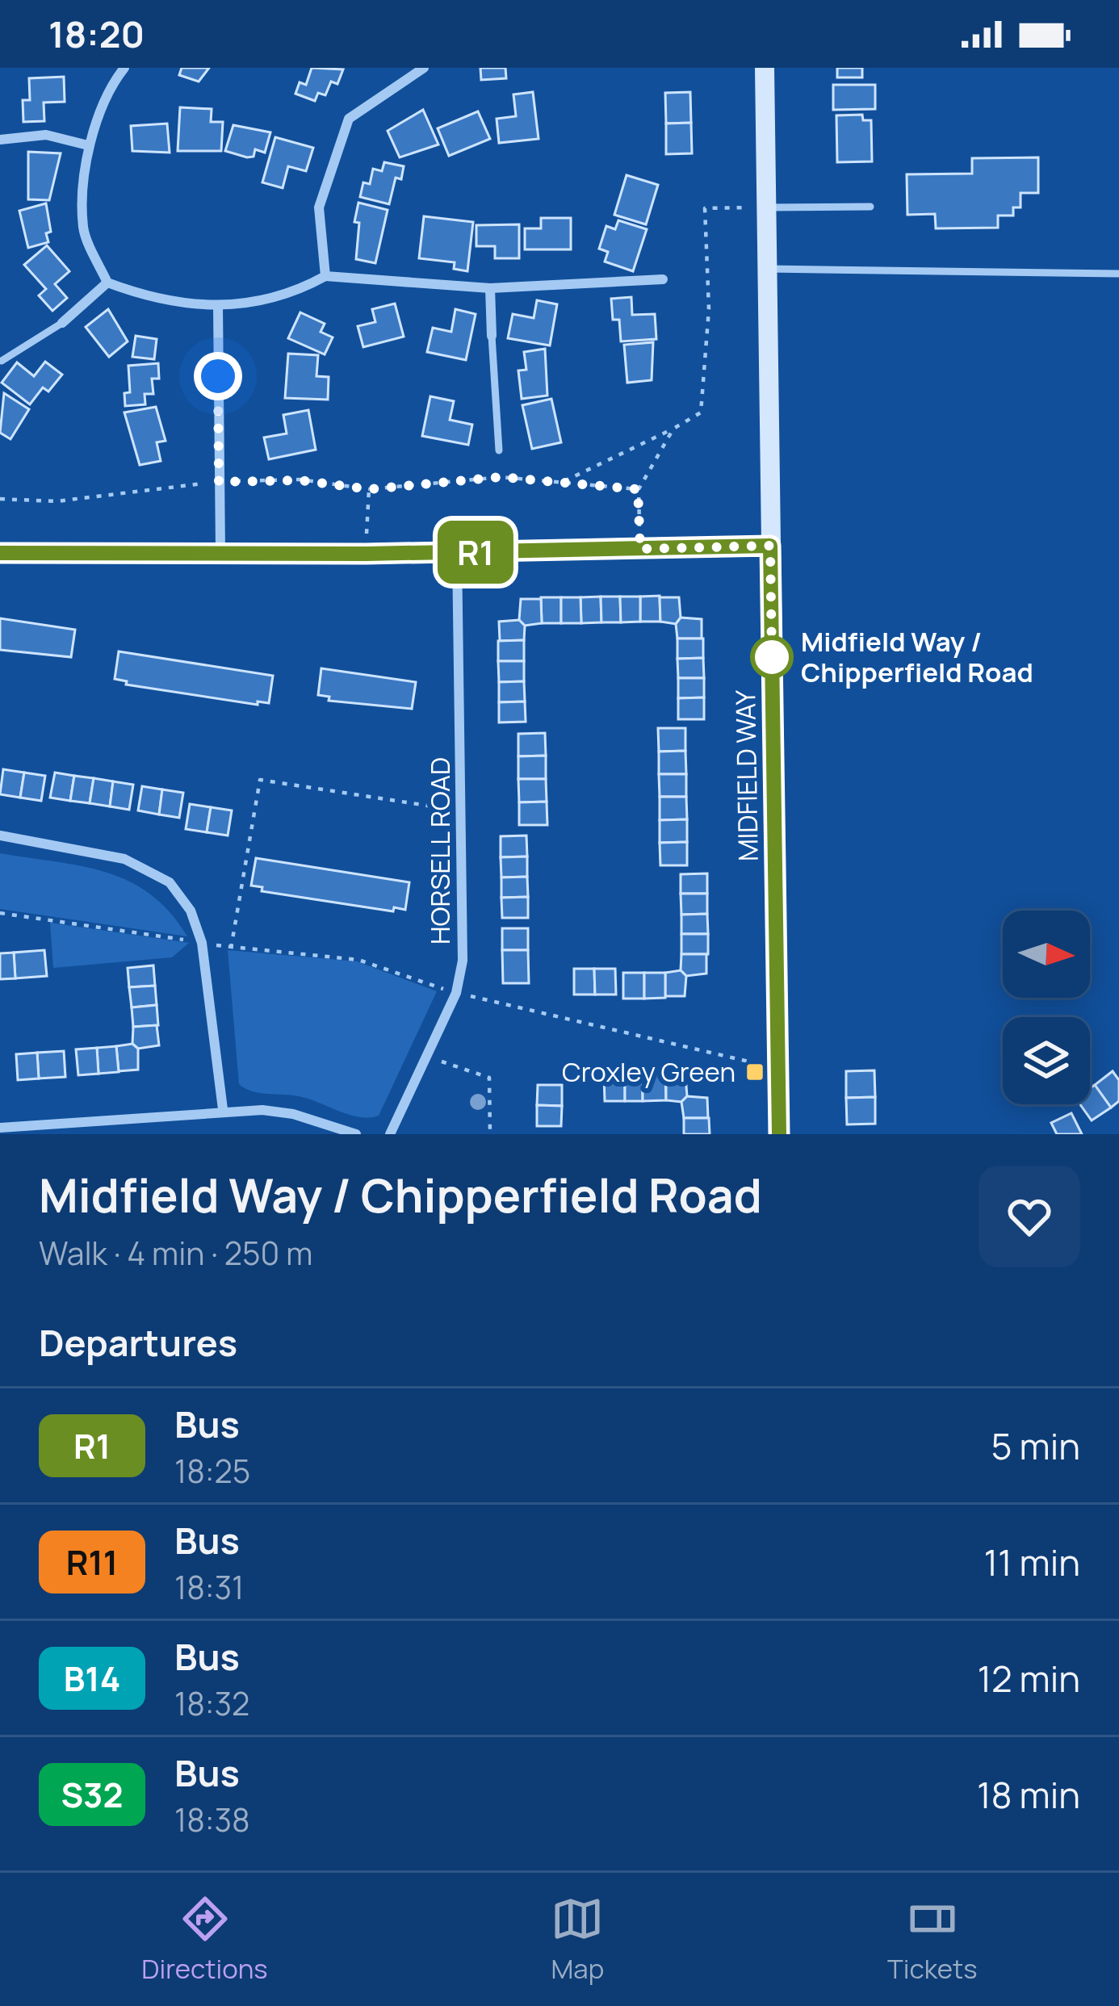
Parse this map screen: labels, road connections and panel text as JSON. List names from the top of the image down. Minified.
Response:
{"streets":{"street":["MIDFIELD WAY","HORSELL ROAD"]},"places":{"other":["Midfield Way / Chipperfield Road"],"transit":["Croxley Green"]},"lines":["bus line R1"],"north":"right","page":{"status":"18:20","on_map":"R1","heading":[["Midfield Way / Chipperfield Road","Walk · 4 min · 250 m"],"Departures"],"list":[{"mark":"R1","name":"Bus","note":"18:25","value":"5 min"},{"mark":"R11","name":"Bus","note":"18:31","value":"11 min"},{"mark":"B14","name":"Bus","note":"18:32","value":"12 min"},{"mark":"S32","name":"Bus","note":"18:38","value":"18 min"}],"tabs":["Directions","Map","Tickets"]}}
